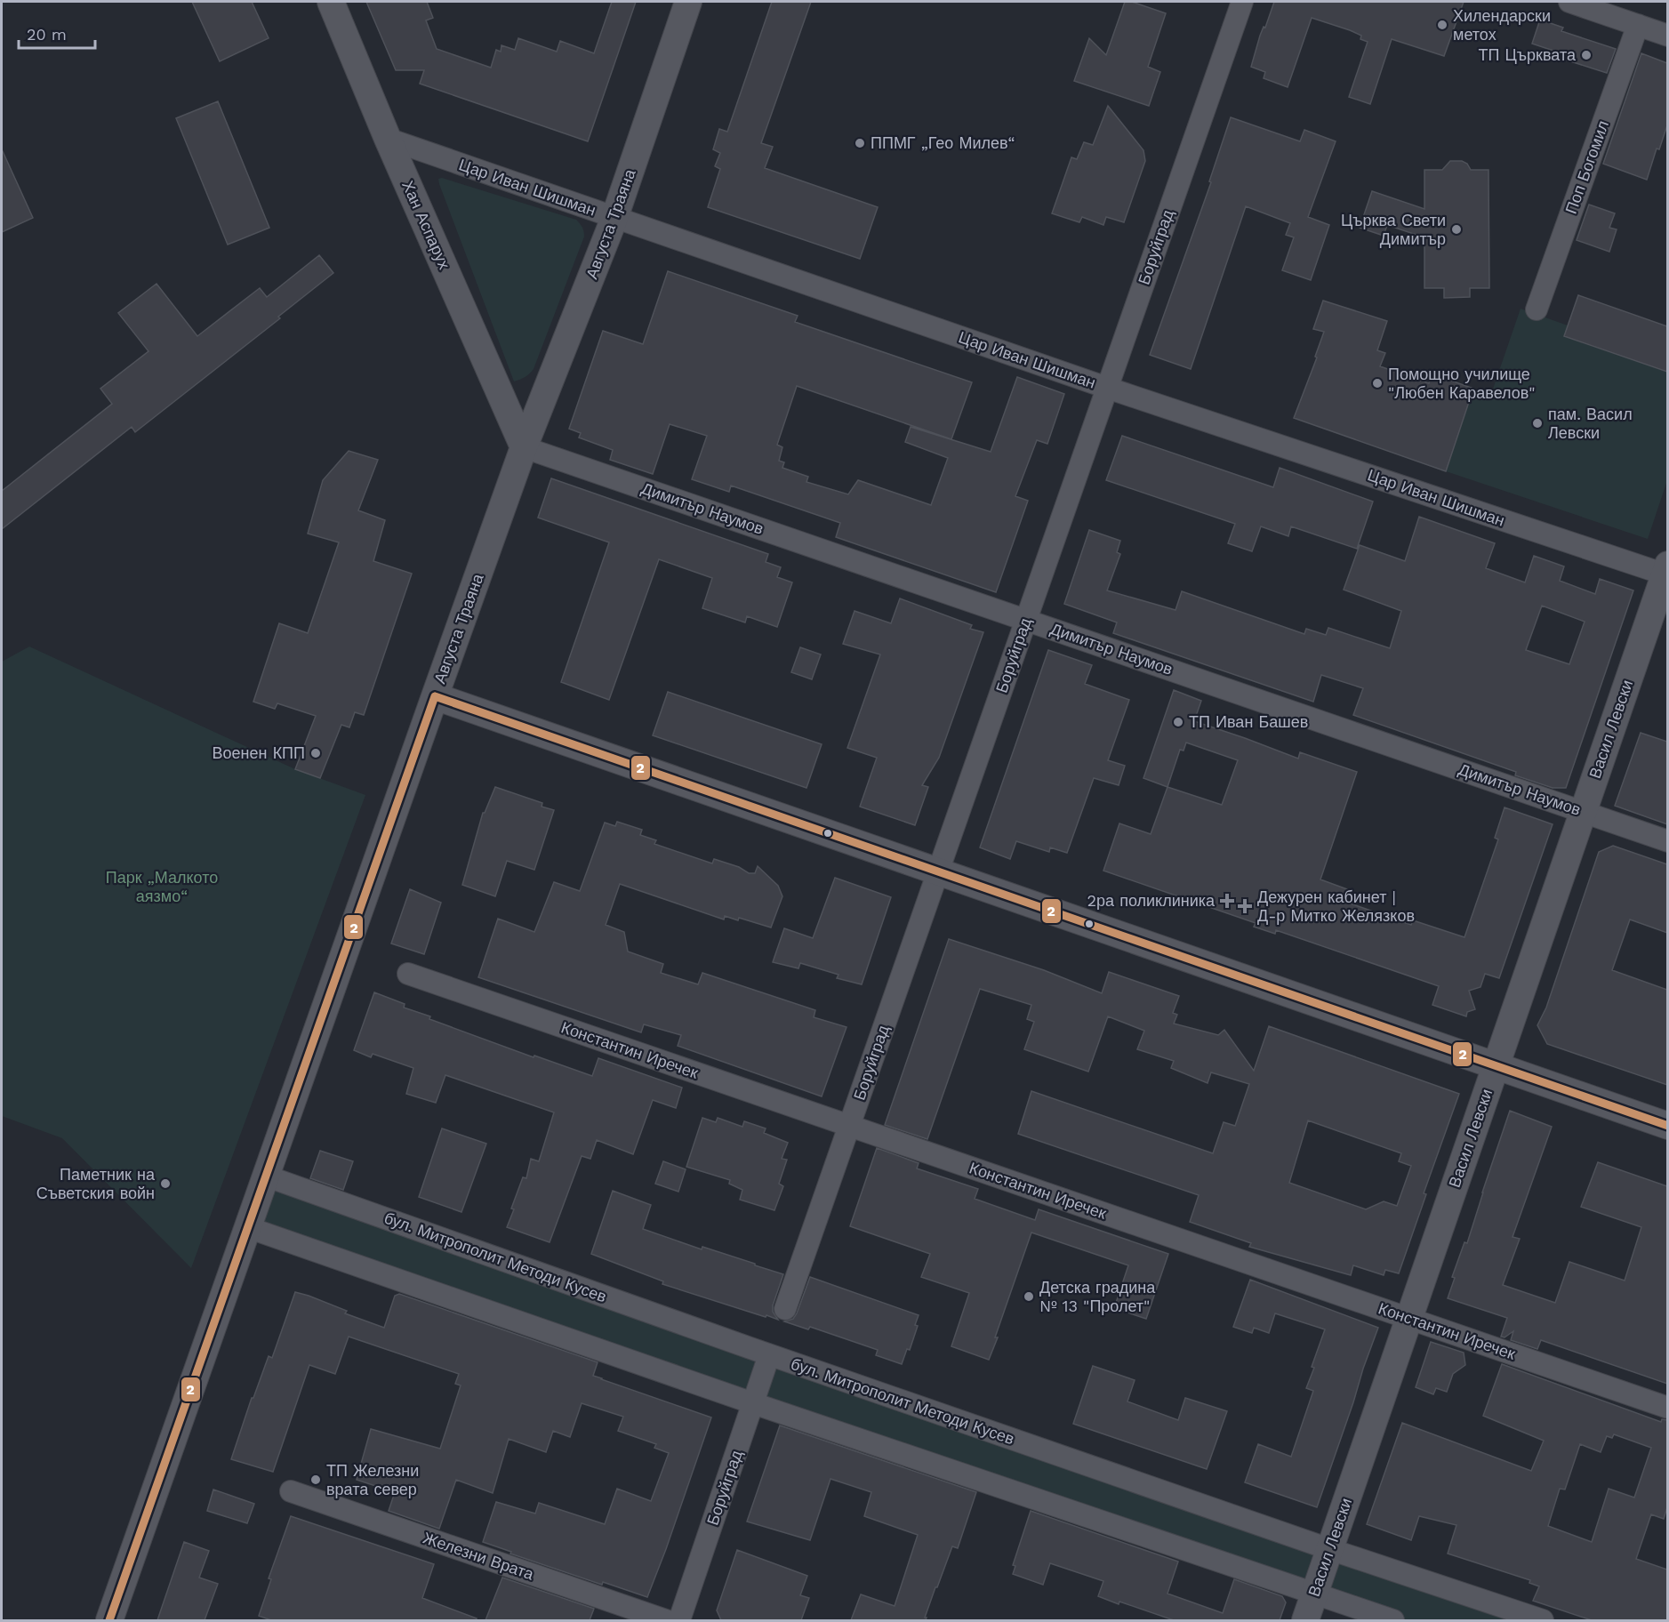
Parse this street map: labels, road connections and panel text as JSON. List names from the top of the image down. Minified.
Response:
{"streets":{"street":["Поп Богомил","Цар Иван Шишман","Августа Траяна","Хан Аспарух","Боруйград","Димитър Наумов","Васил Левски","Константин Иречек","бул. Митрополит Методи Кусев","Железни Врата"]},"crossings":[["Цар Иван Шишман","Августа Траяна"],["Цар Иван Шишман","Хан Аспарух"],["Цар Иван Шишман","Боруйград"],["Цар Иван Шишман","Васил Левски"],["Августа Траяна","Хан Аспарух"],["Августа Траяна","Димитър Наумов"],["Августа Траяна","бул. Митрополит Методи Кусев"],["Хан Аспарух","Димитър Наумов"],["Боруйград","Димитър Наумов"],["Боруйград","Константин Иречек"],["Боруйград","бул. Митрополит Методи Кусев"],["Димитър Наумов","Васил Левски"],["Васил Левски","Константин Иречек"],["Васил Левски","бул. Митрополит Методи Кусев"]],"parks":["Парк „Малкото аязмо“"],"places":{"other":["Хилендарски метох","ТП Църквата","ППМГ „Гео Милев“","Църква Свети Димитър","Помощно училище \"Любен Каравелов\"","пам. Васил Левски","ТП Иван Башев","Военен КПП","Паметник на Съветския войн","Детска градина № 13 \"Пролет\"","ТП Железни врата север"],"health":["2ра поликлиника","Дежурен кабинет | Д-р Митко Желязков"]},"lines":["transit line 2"],"scale_bar":"20 m"}
